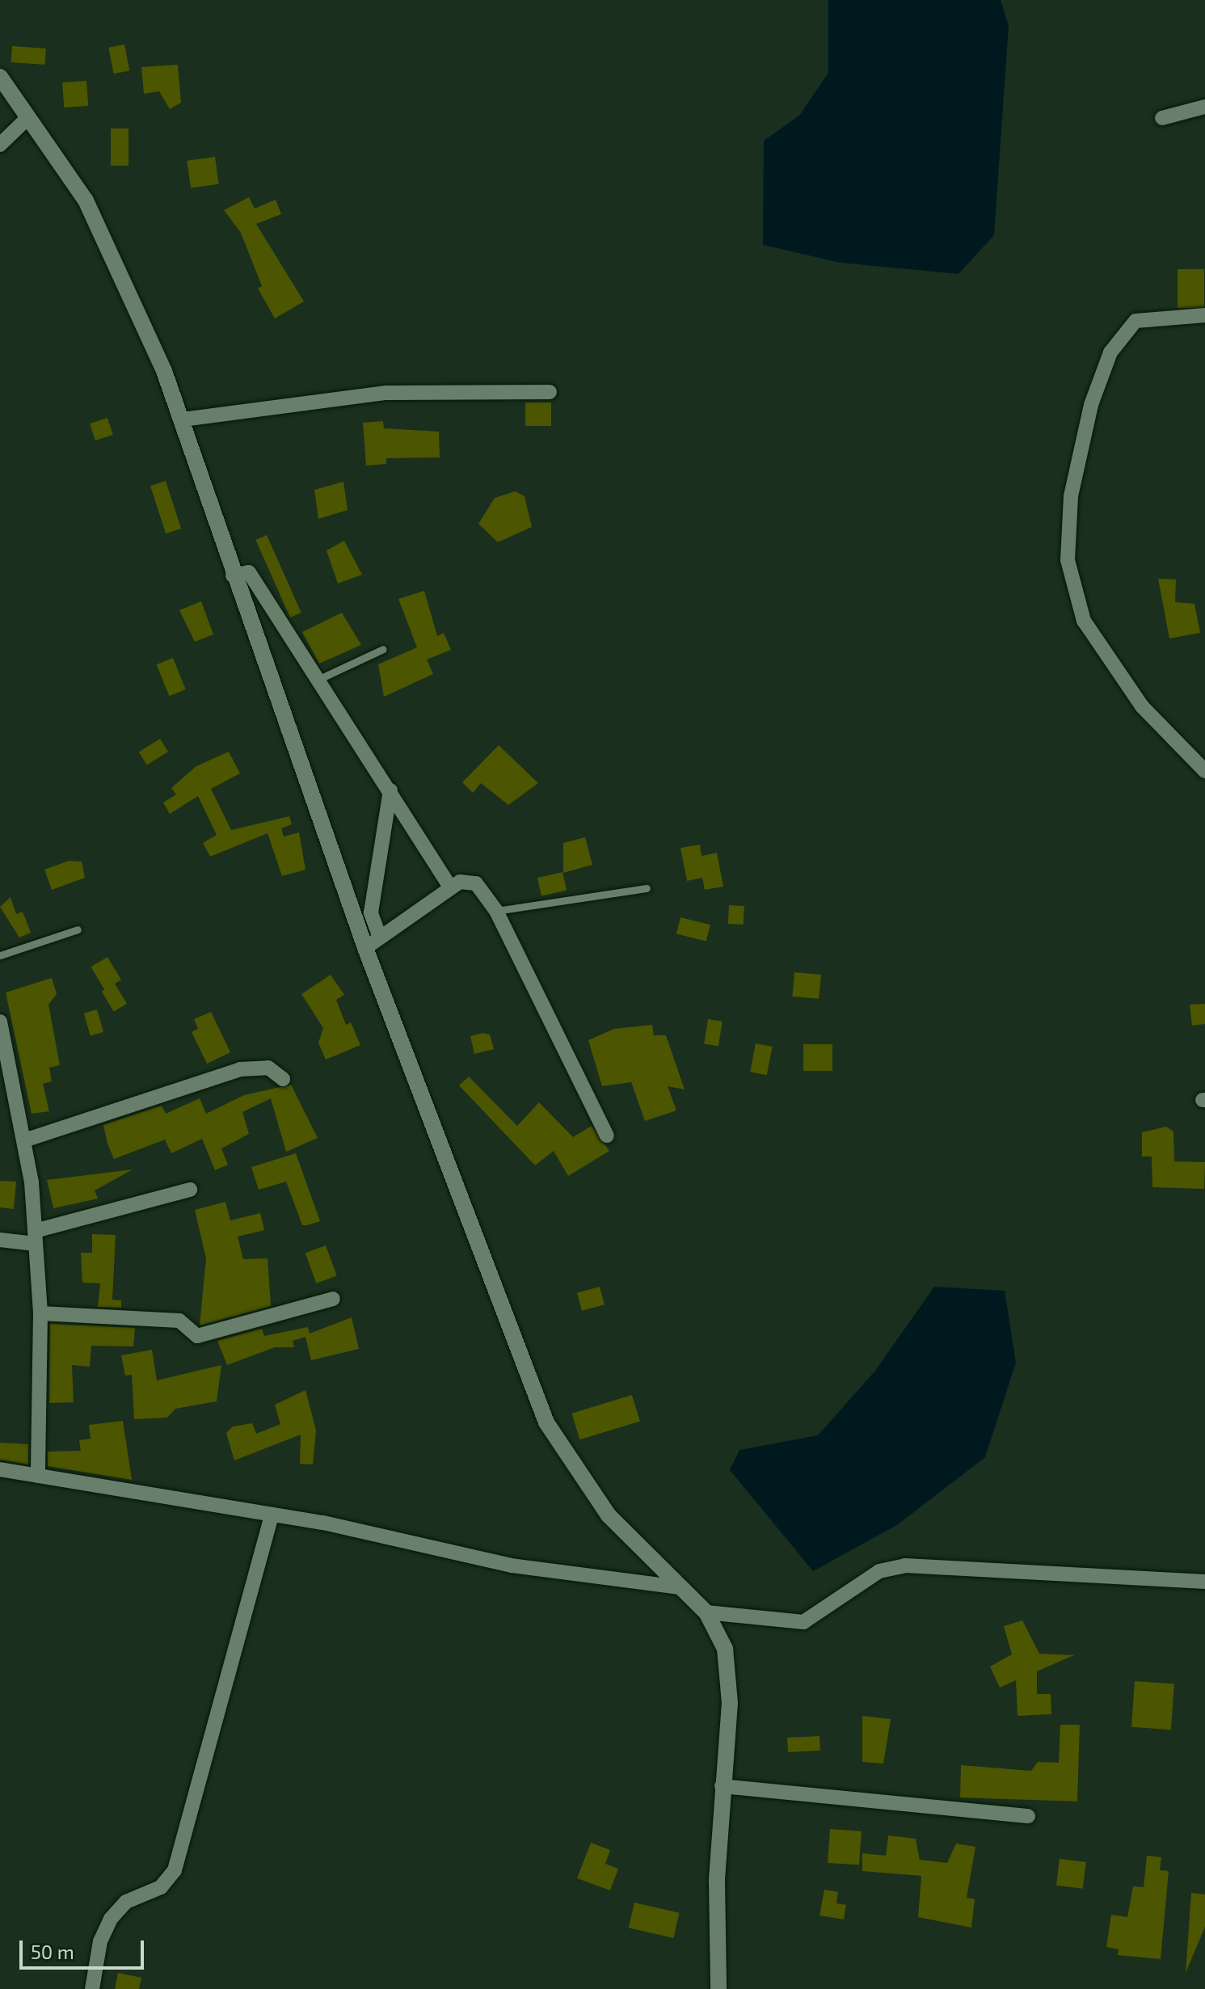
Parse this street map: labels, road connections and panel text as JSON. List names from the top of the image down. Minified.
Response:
{"scale_bar":"50 m"}
